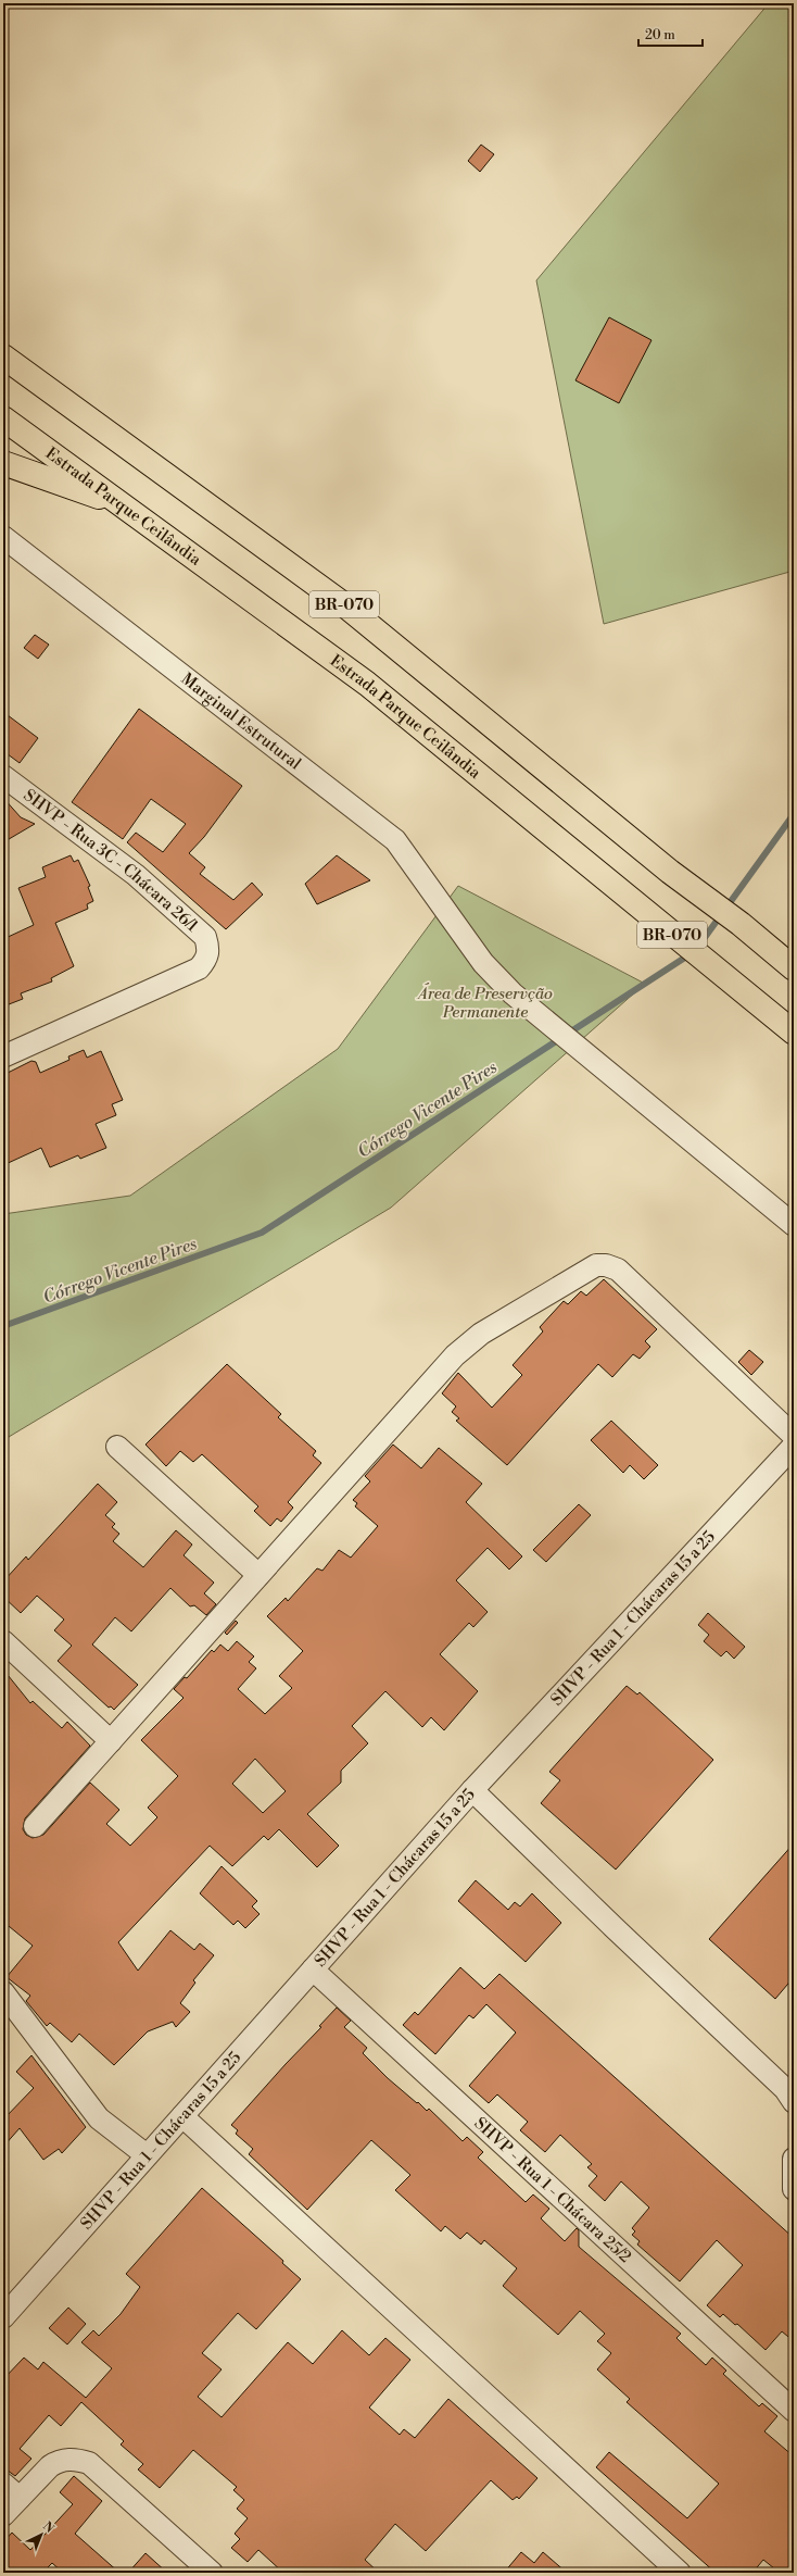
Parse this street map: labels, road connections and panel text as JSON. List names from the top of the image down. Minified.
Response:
{"streets":{"highway":["Estrada Parque Ceilândia","BR-070"],"street":["Marginal Estrutural","SHVP - Rua 3C - Chácara 26/1","SHVP - Rua 1 - Chácaras 15 a 25","SHVP - Rua 1 - Chácara 25/2"]},"crossings":[["SHVP - Rua 1 - Chácaras 15 a 25","SHVP - Rua 1 - Chácara 25/2"]],"water":["Córrego Vicente Pires"],"parks":["Área de Preservção Permanente"],"scale_bar":"20 m","north":"top right"}
